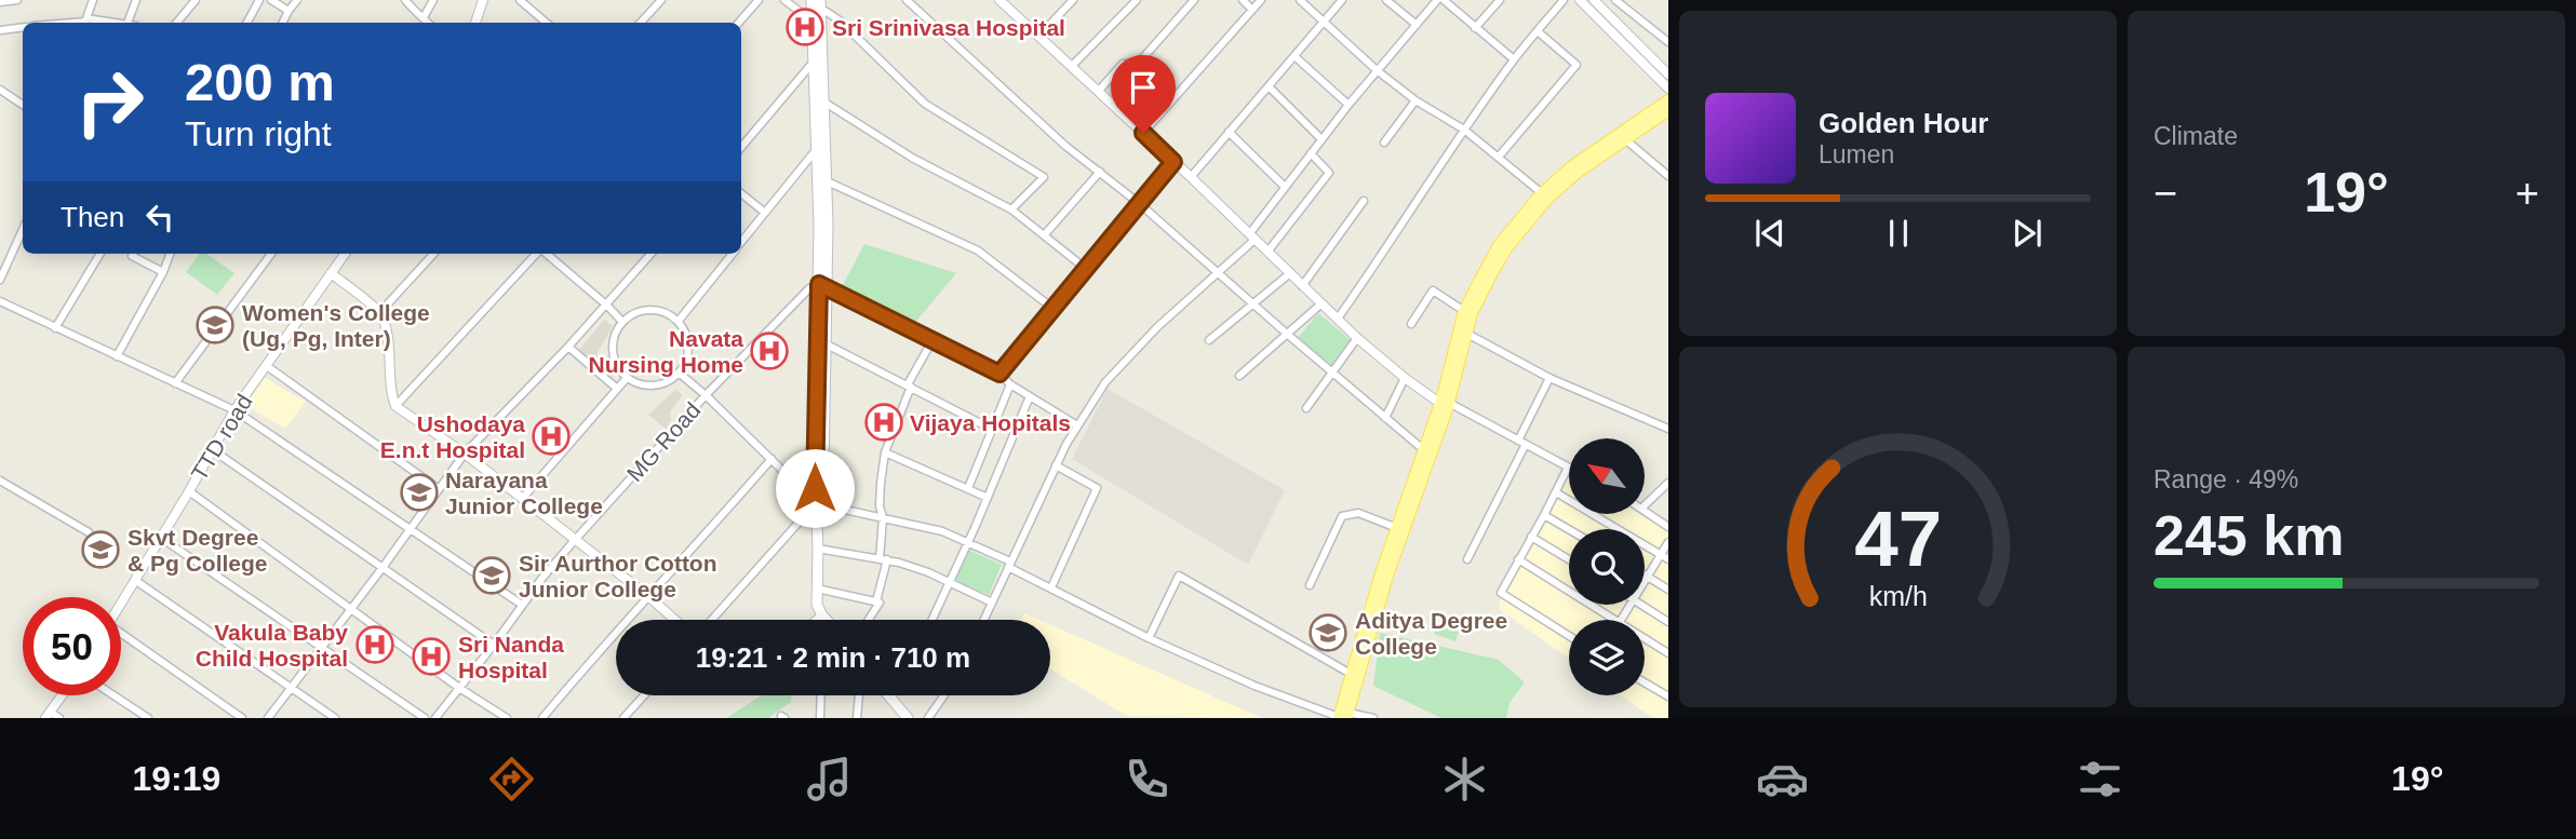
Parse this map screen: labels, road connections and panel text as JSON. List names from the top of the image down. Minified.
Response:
{"streets":{"street":["TTD road","MG Road"]},"places":{"hospital":["Sri Srinivasa Hospital","Navata Nursing Home","Vijaya Hopitals","Ushodaya E.n.t Hospital","Vakula Baby Child Hospital","Sri Nanda Hospital"],"school or university":["Women's College (Ug, Pg, Inter)","Narayana Junior College","Skvt Degree & Pg College","Sir Aurthor Cotton Junior College","Aditya Degree College"]},"north":"top left","page":{"tile":["Climate",["Range · 49%","245 km"]],"turn":["200 m","Turn right"],"song":["Golden Hour","Lumen"],"heat":["−","19°","+"],"then":"Then","limit":"50","trip":"19:21 · 2 min · 710 m","tabs":["19:19","19°"],"gauge":["47","km/h"]}}
